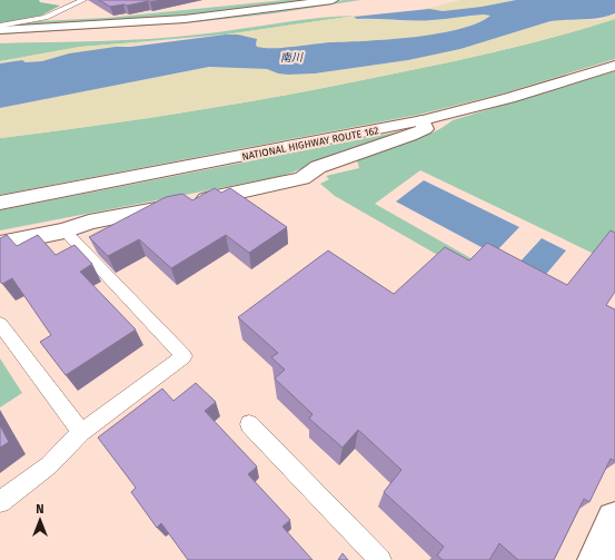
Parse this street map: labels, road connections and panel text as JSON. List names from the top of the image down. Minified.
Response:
{"streets":{"main road":["NATIONAL HIGHWAY ROUTE 162"]},"water":["南川"],"north":"top"}
